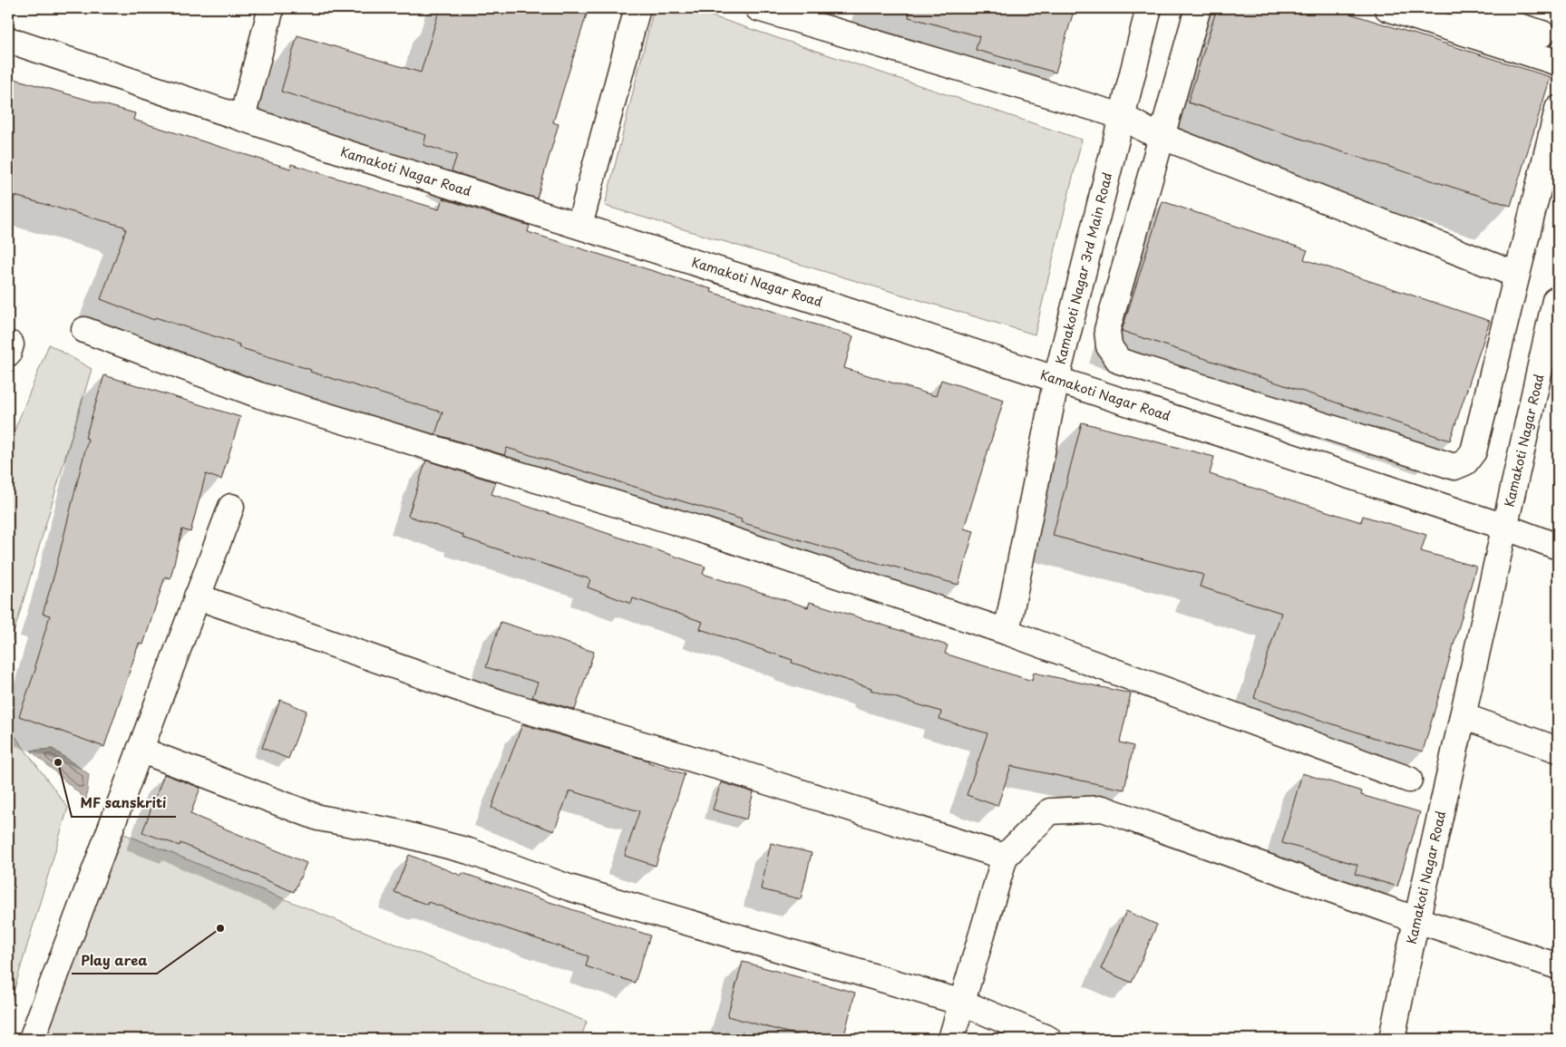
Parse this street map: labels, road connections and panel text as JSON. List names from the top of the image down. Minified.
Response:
{"streets":{"street":["Kamakoti Nagar Road","Kamakoti Nagar 3rd Main Road"]},"crossings":[["Kamakoti Nagar Road","Kamakoti Nagar 3rd Main Road"]],"places":["MF sanskriti","Play area"]}
